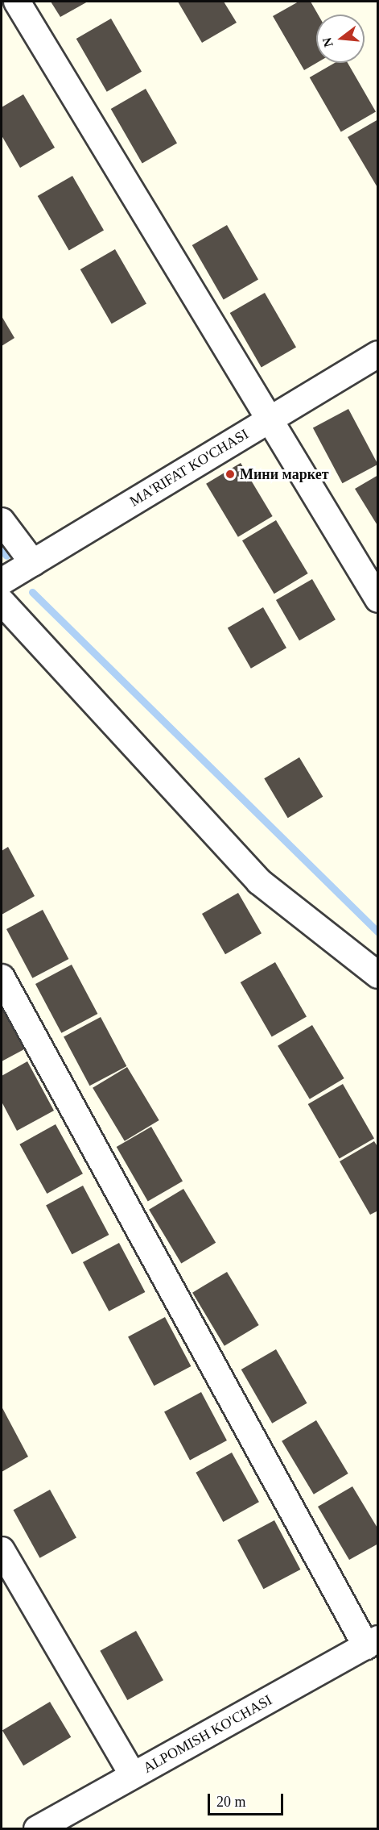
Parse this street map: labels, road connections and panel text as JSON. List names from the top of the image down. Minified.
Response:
{"streets":{"street":["MA'RIFAT KO'CHASI","ALPOMISH KO'CHASI"]},"places":["Мини маркет"],"scale_bar":"20 m","north":"left"}
